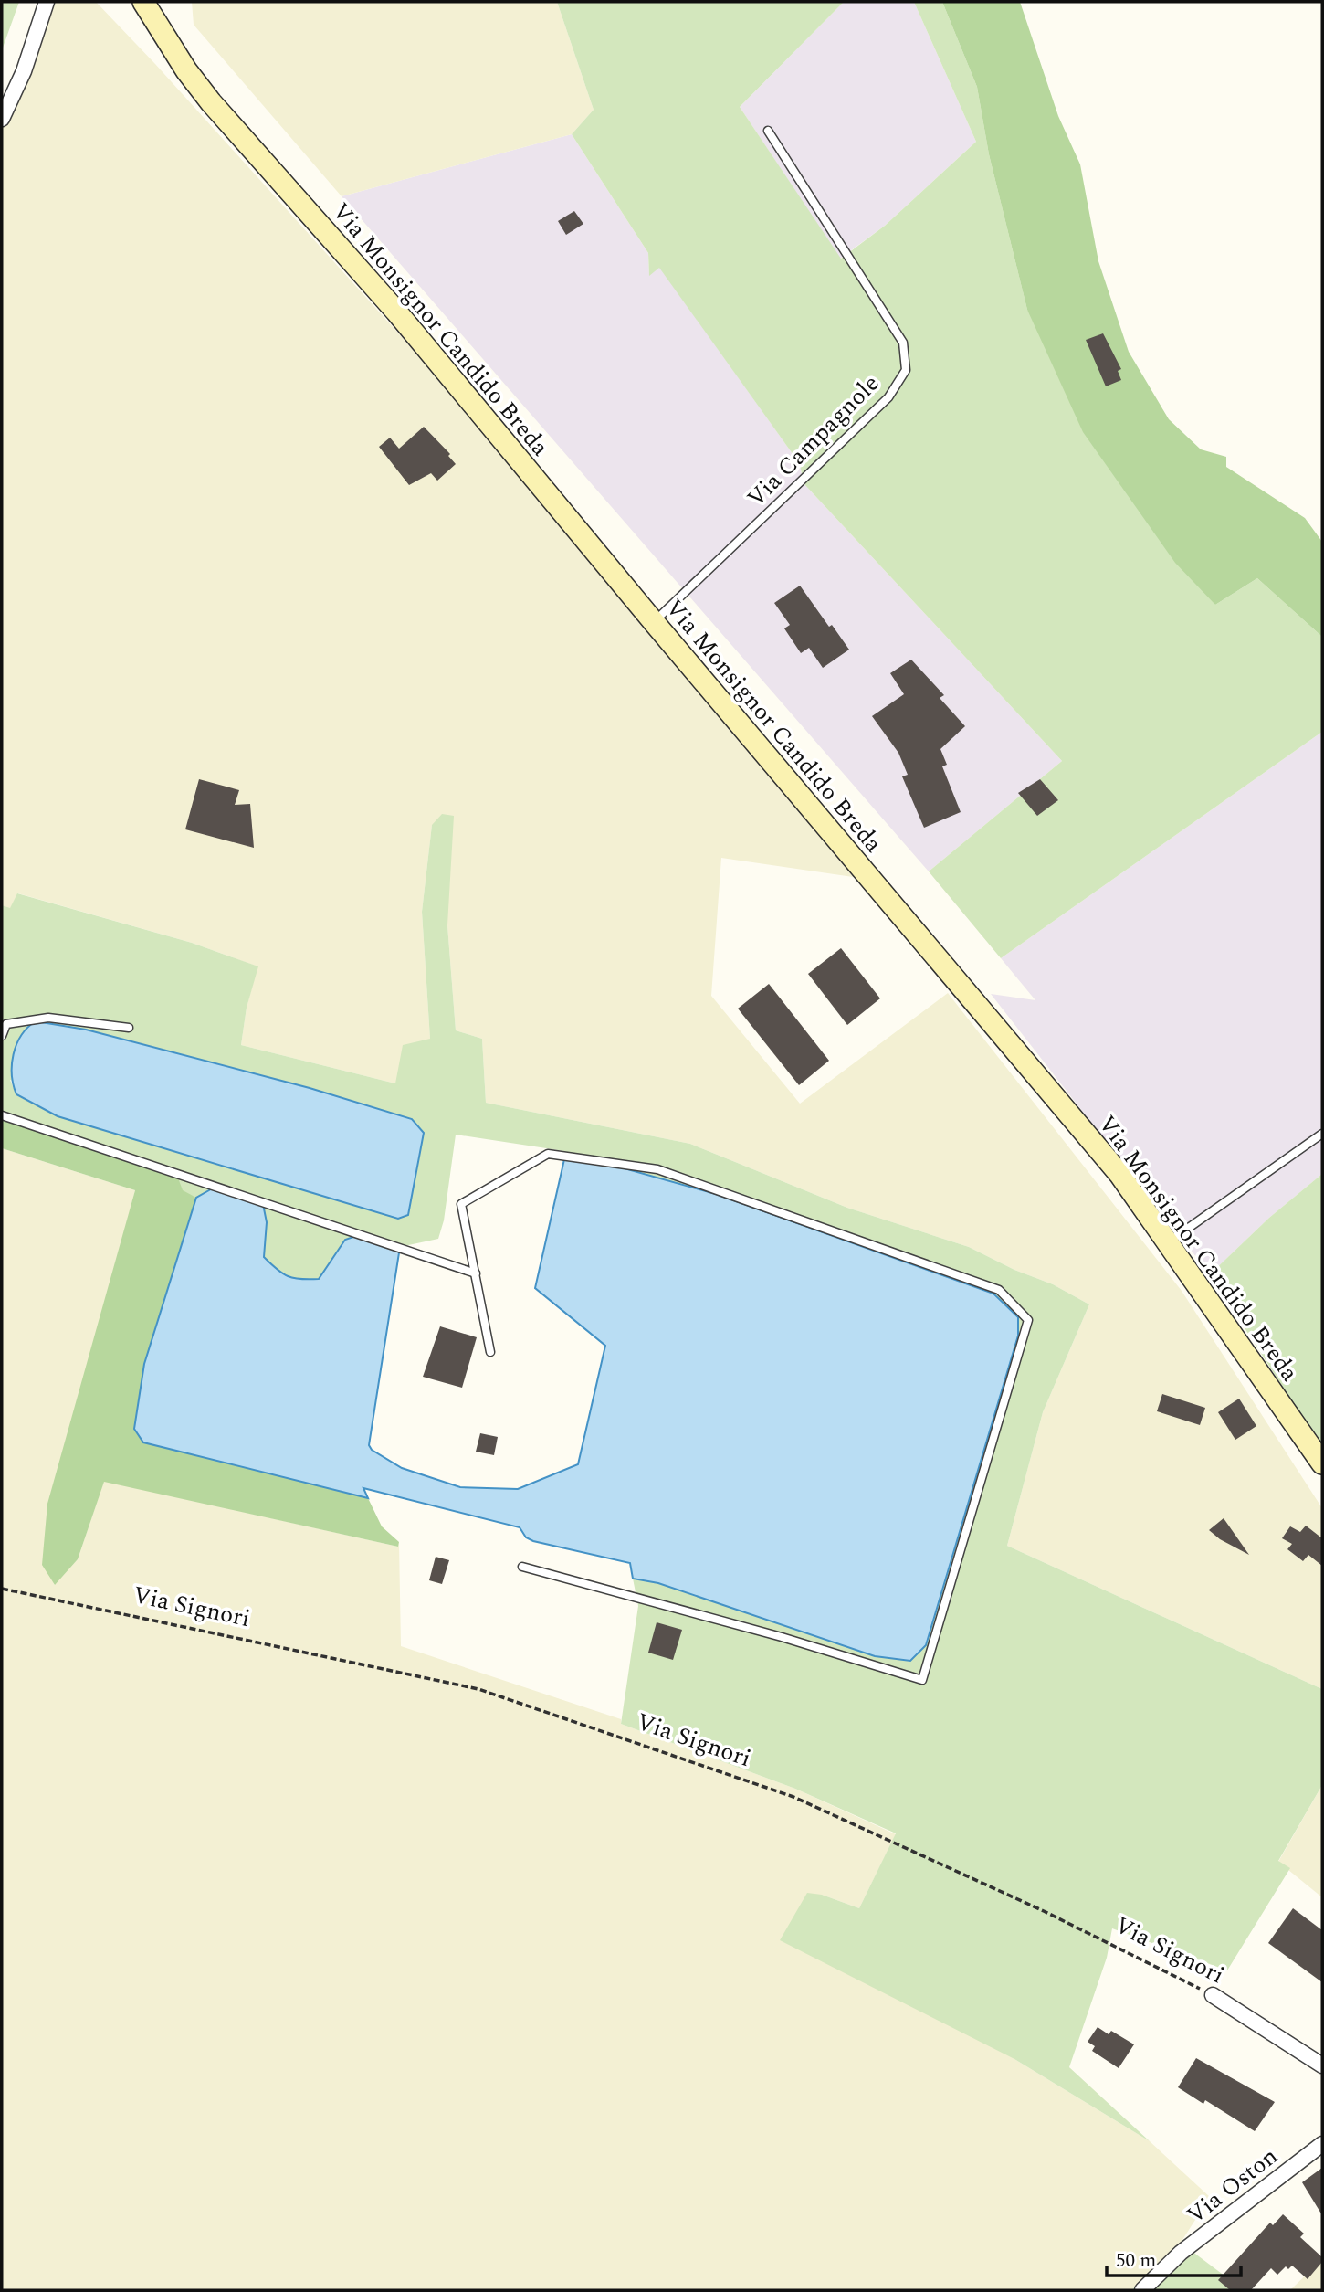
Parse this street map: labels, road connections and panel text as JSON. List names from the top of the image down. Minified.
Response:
{"streets":{"main road":["Via Monsignor Candido Breda"],"street":["Via Signori","Via Oston"],"lane":["Via Campagnole"]},"crossings":[["Via Monsignor Candido Breda","Via Campagnole"]],"scale_bar":"50 m"}
